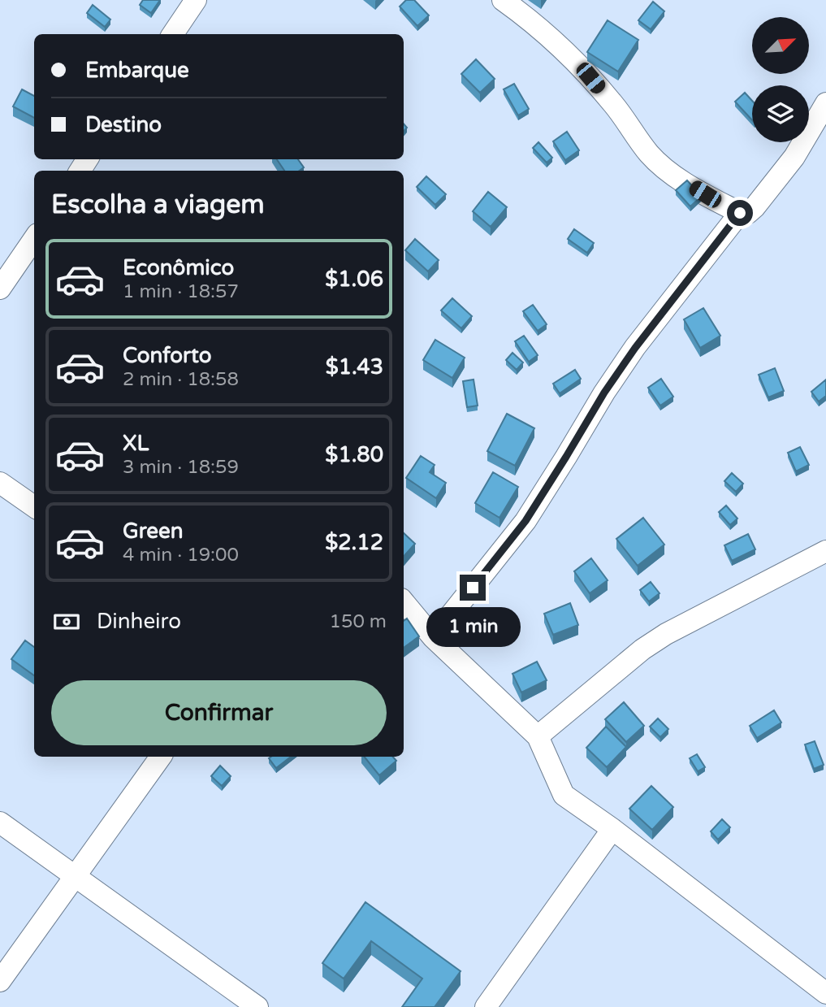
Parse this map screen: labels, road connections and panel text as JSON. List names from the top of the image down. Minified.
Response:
{"north":"top right","page":{"banner":["Embarque","Destino"],"heading":"Escolha a viagem","list":[{"name":"Econômico","note":"1 min · 18:57","value":"$1.06"},{"name":"Conforto","note":"2 min · 18:58","value":"$1.43"},{"name":"XL","note":"3 min · 18:59","value":"$1.80"},{"name":"Green","note":"4 min · 19:00","value":"$2.12"}],"pay":["Dinheiro","150 m"],"bubble":"1 min","buttons":"Confirmar"}}
